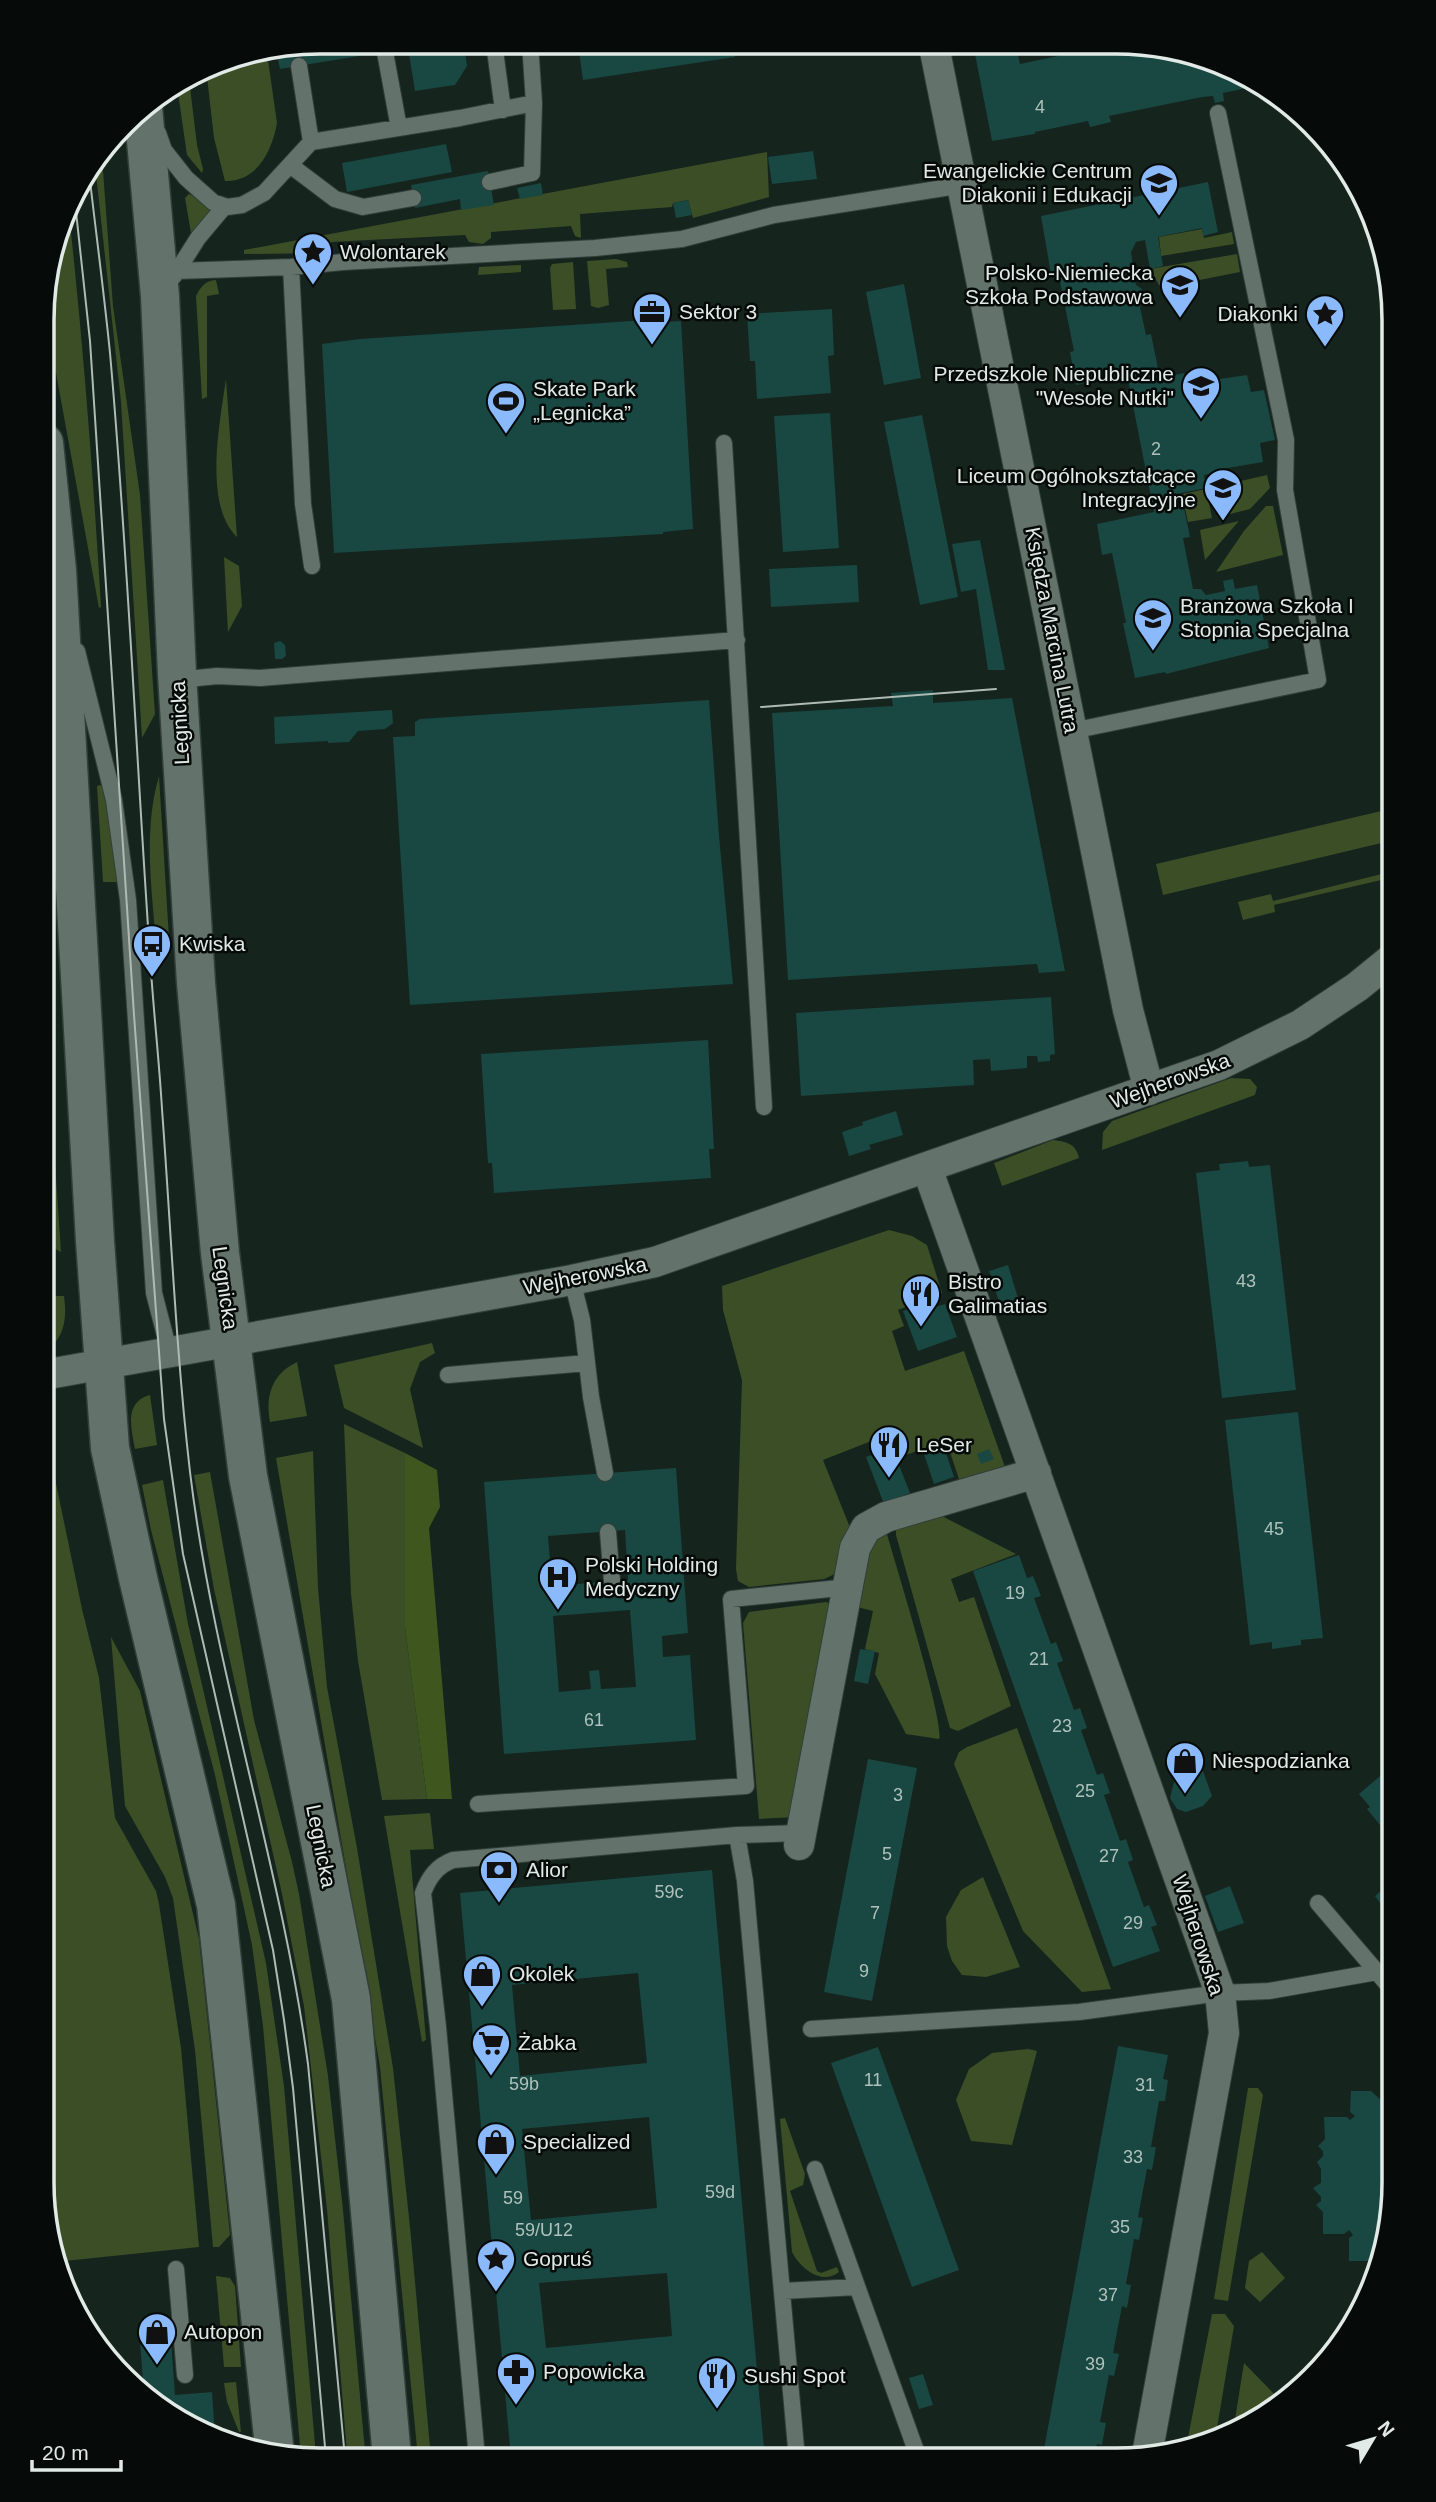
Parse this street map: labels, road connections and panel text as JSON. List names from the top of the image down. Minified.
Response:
{"streets":{"main road":["Legnicka"],"street":["Księdza Marcina Lutra","Wejherowska"]},"crossings":[["Księdza Marcina Lutra","Wejherowska"],["Legnicka","Wejherowska"]],"places":{"school or university":["Ewangelickie Centrum Diakonii i Edukacji","Polsko-Niemiecka Szkoła Podstawowa","Przedszkole Niepubliczne \"Wesołe Nutki\"","Liceum Ogólnokształcące Integracyjne","Branżowa Szkoła I Stopnia Specjalna"],"place":["Wolontarek","Diakonki","Gopruś"],"office":["Sektor 3"],"sports":["Skate Park „Legnicka”"],"bus stop":["Kwiska"],"restaurant":["Bistro Galimatias","LeSer","Sushi Spot"],"hospital":["Polski Holding Medyczny"],"shop":["Niespodzianka","Okolek","Specialized","Autopon"],"bank":["Alior"],"supermarket":["Żabka"],"pharmacy":["Popowicka"]},"house_numbers":["4","2","43","45","19","21","61","23","25","3","5","27","59c","7","29","9","11","59b","31","33","59d","59","35","59/U12","37","39"],"scale_bar":"20 m","north":"top right"}
